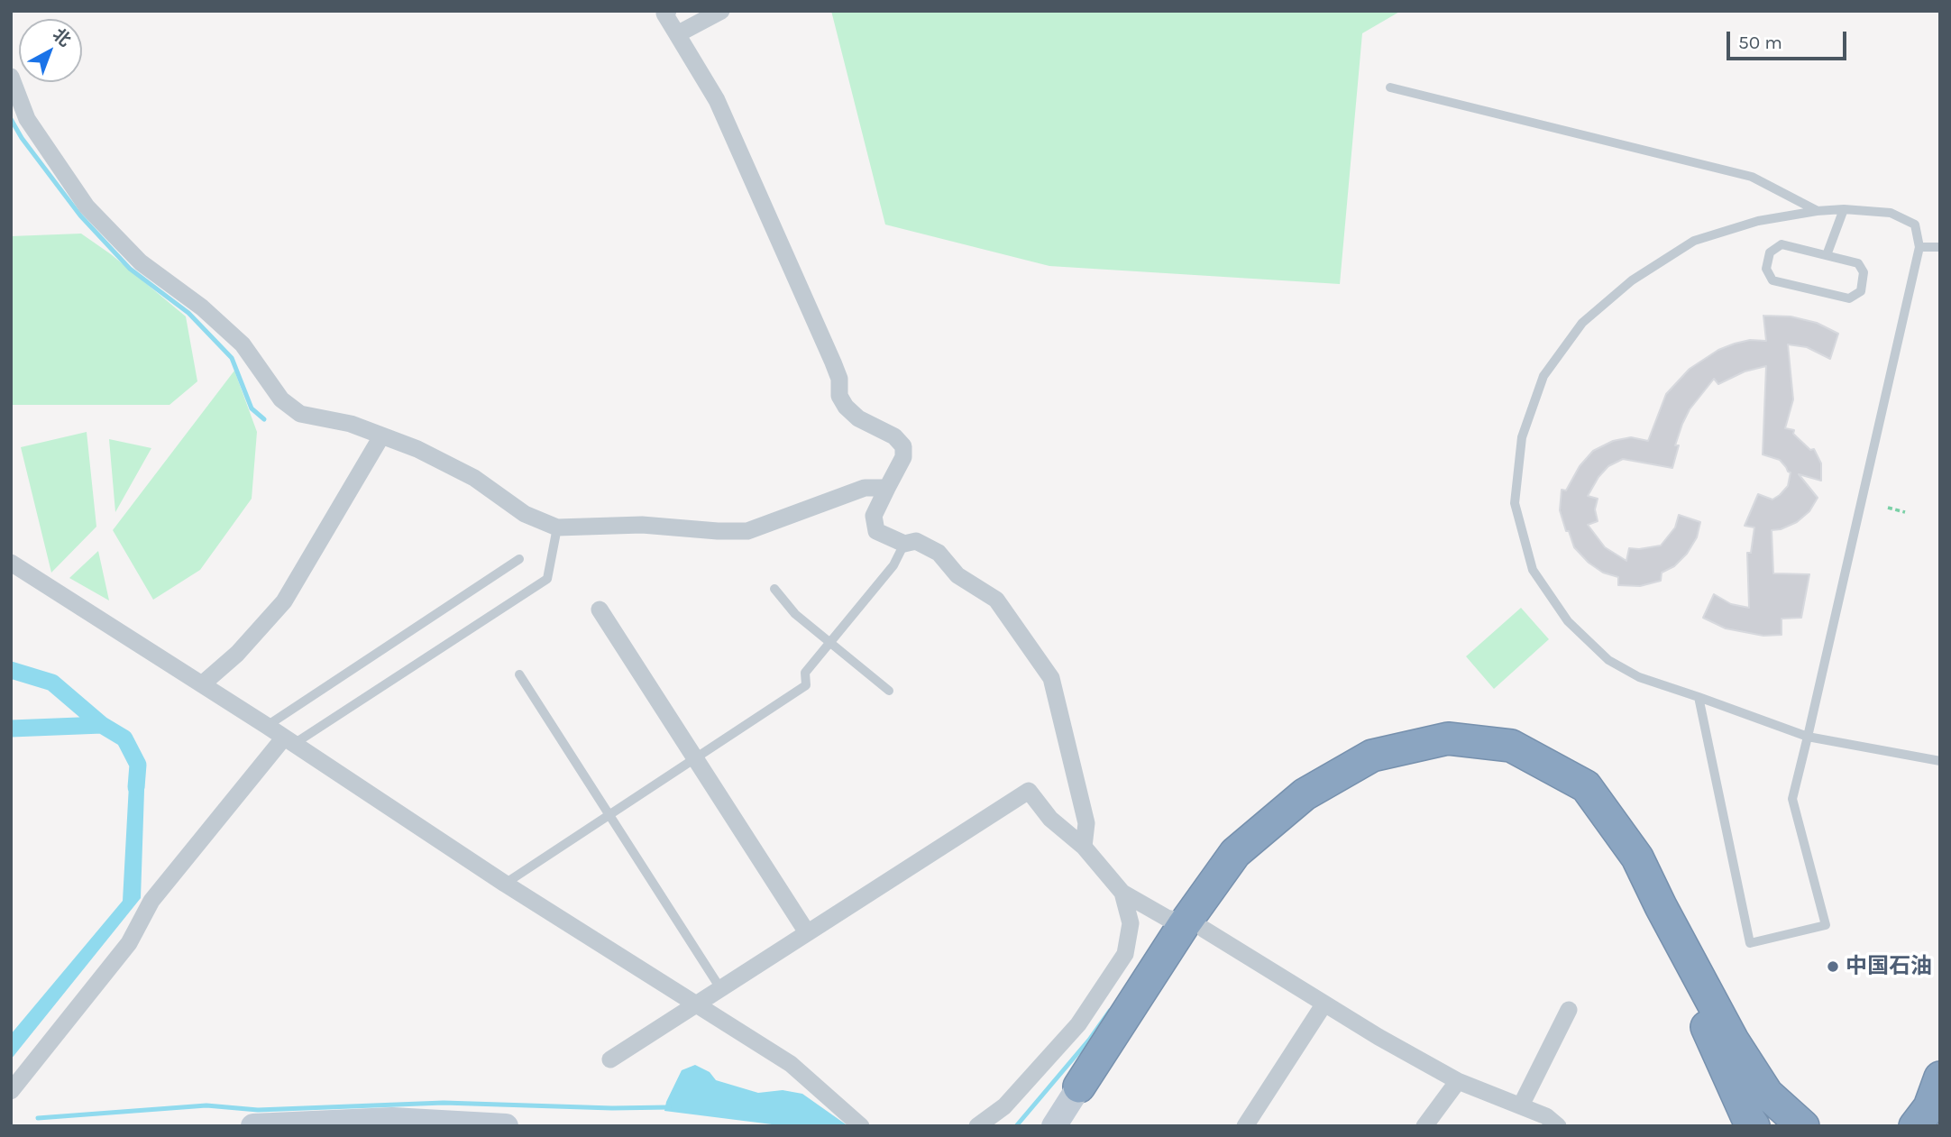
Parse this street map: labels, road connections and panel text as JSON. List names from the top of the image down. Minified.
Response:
{"places":["中国石油"],"scale_bar":"50 m","north":"top right"}
